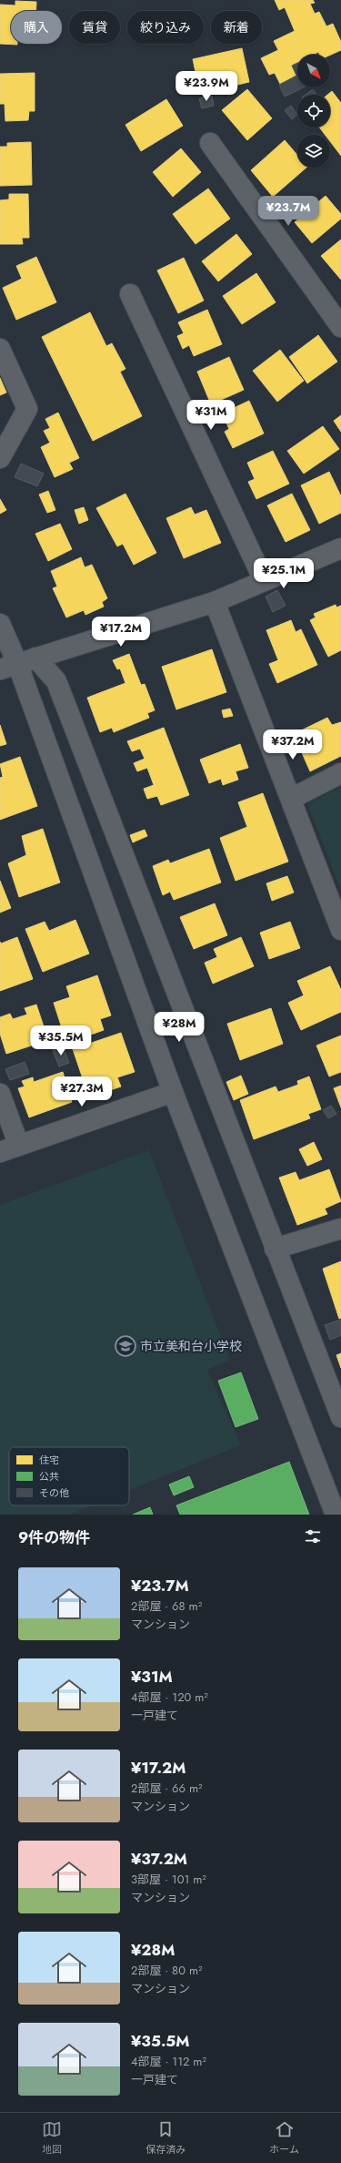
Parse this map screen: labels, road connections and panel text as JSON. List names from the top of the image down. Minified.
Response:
{"places":{"school or university":["市立美和台小学校"]},"legend":["住宅","公共","その他"],"north":"bottom right","page":{"chip":["購入","賃貸","絞り込み","新着"],"price":["¥23.9M","¥23.7M","¥31M","¥25.1M","¥17.2M","¥37.2M","¥28M","¥35.5M","¥27.3M"],"heading":"9件の物件","list":[{"name":"¥23.7M","note":"2部屋 · 68 m² · マンション"},{"name":"¥31M","note":"4部屋 · 120 m² · 一戸建て"},{"name":"¥17.2M","note":"2部屋 · 66 m² · マンション"},{"name":"¥37.2M","note":"3部屋 · 101 m² · マンション"},{"name":"¥28M","note":"2部屋 · 80 m² · マンション"},{"name":"¥35.5M","note":"4部屋 · 112 m² · 一戸建て"}],"tabs":["地図","保存済み","ホーム"]}}
